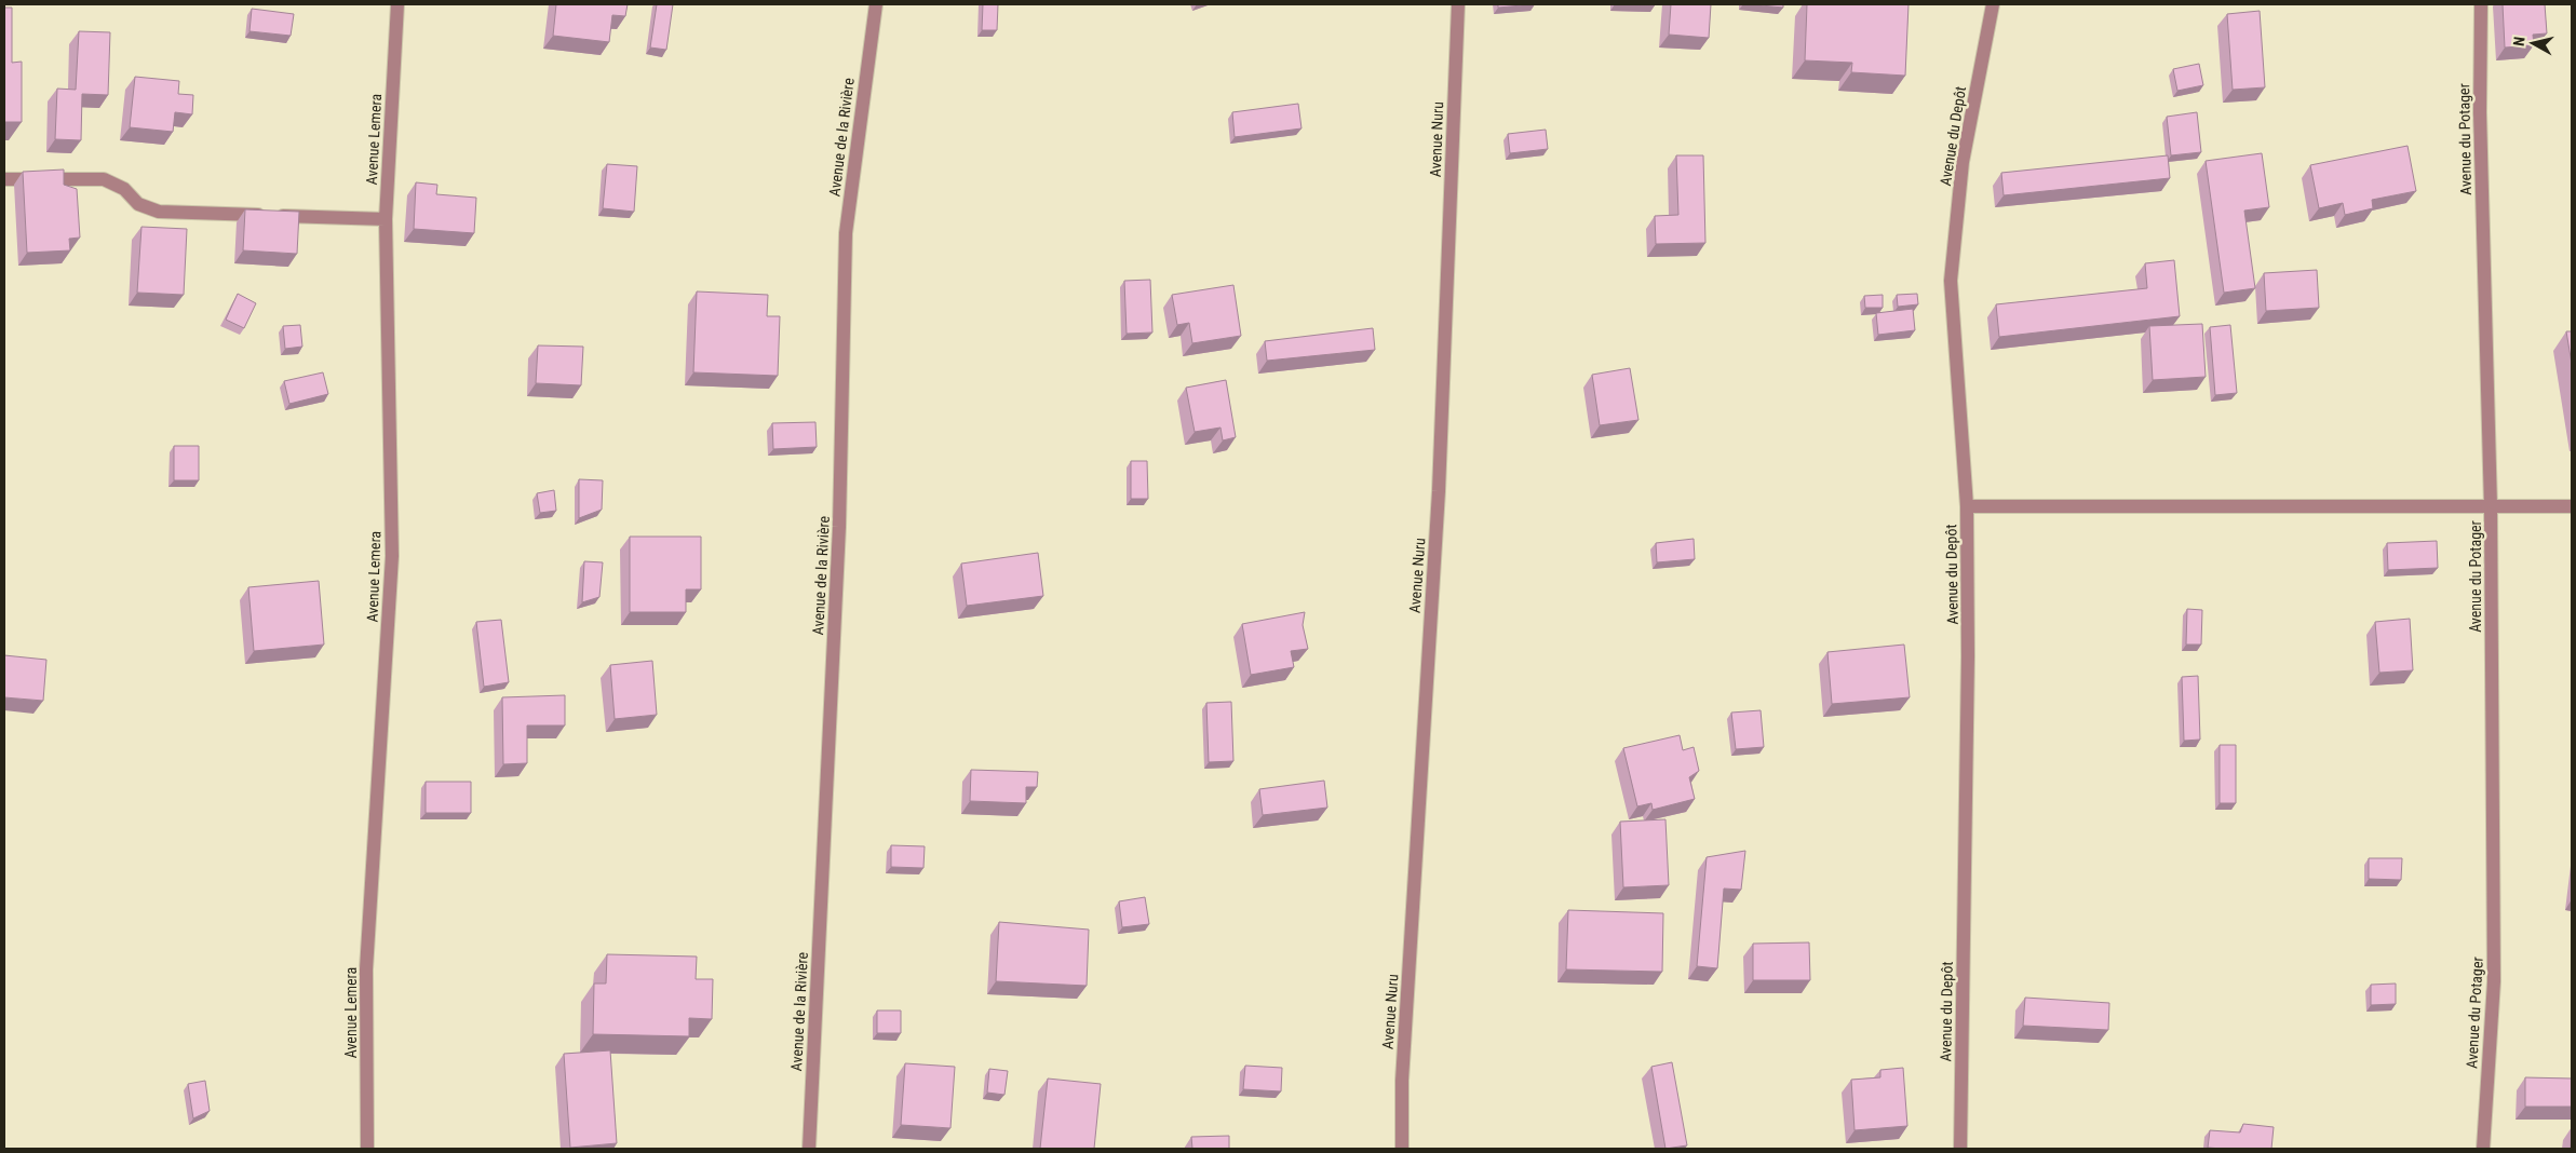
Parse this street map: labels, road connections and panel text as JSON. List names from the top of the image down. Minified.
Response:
{"streets":{"street":["Avenue du Depôt","Avenue de la Rivière","Avenue Lemera","Avenue Nuru","Avenue du Potager"]},"north":"left"}
